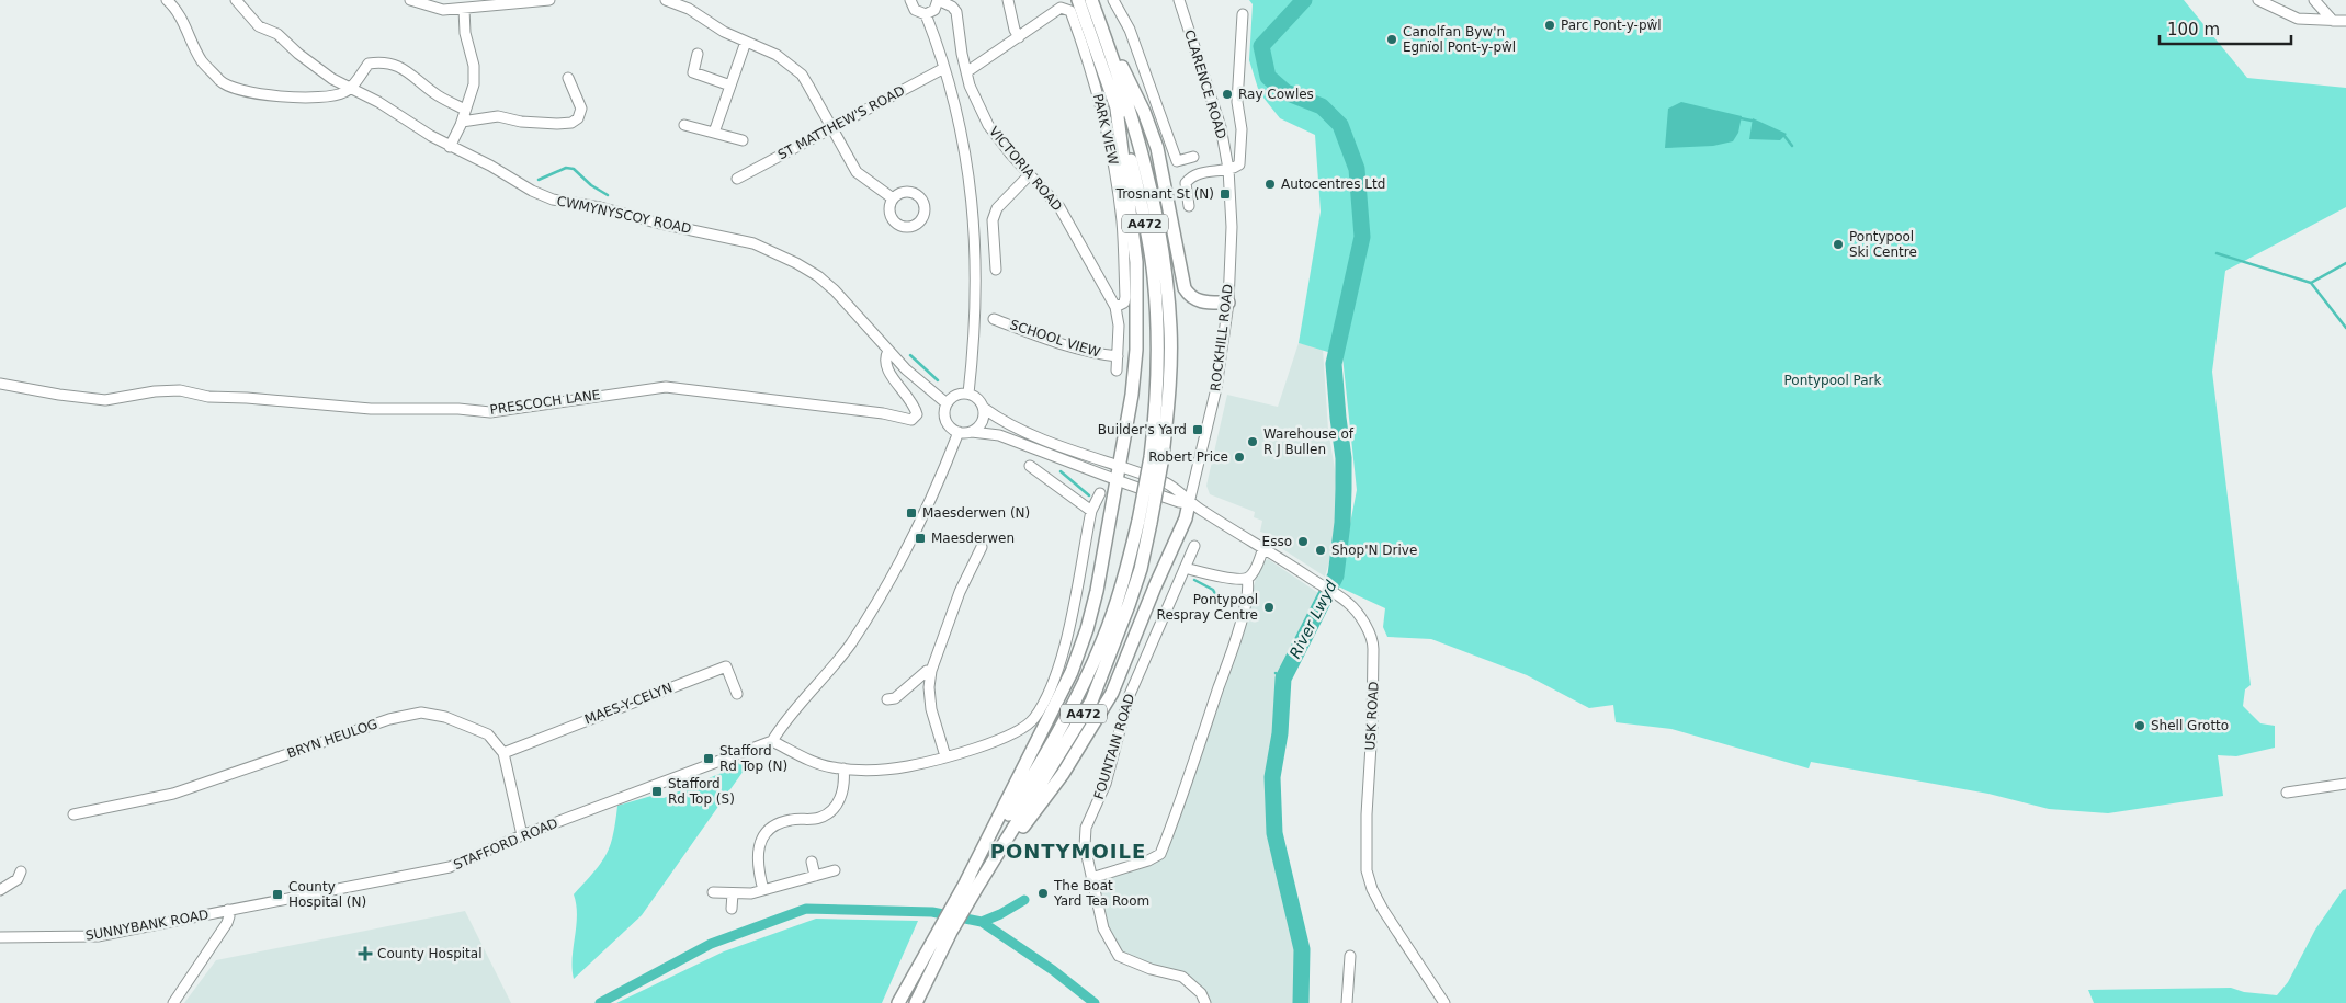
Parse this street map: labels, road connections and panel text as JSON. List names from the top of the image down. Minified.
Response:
{"streets":{"main road":["A472"],"street":["CLARENCE ROAD","ST MATTHEW'S ROAD","PARK VIEW","VICTORIA ROAD","CWMYNYSCOY ROAD","ROCKHILL ROAD","SCHOOL VIEW","PRESCOCH LANE","MAES-Y-CELYN","USK ROAD","BRYN HEULOG","FOUNTAIN ROAD","STAFFORD ROAD","SUNNYBANK ROAD"]},"crossings":[["CLARENCE ROAD","ROCKHILL ROAD"],["PARK VIEW","VICTORIA ROAD"],["PARK VIEW","SCHOOL VIEW"],["CWMYNYSCOY ROAD","PRESCOCH LANE"],["ROCKHILL ROAD","USK ROAD"],["MAES-Y-CELYN","BRYN HEULOG"],["BRYN HEULOG","STAFFORD ROAD"],["STAFFORD ROAD","SUNNYBANK ROAD"]],"districts":["PONTYMOILE"],"water":["River Lwyd"],"parks":["Pontypool Park"],"places":{"other":["Parc Pont-y-pŵl","Canolfan Byw'n Egnïol Pont-y-pŵl","Ray Cowles","Autocentres Ltd","Pontypool Ski Centre","Warehouse of R J Bullen","Robert Price","Esso","Shop'N Drive","Pontypool Respray Centre","Shell Grotto","The Boat Yard Tea Room"],"transit":["Trosnant St (N)","Builder's Yard","Maesderwen (N)","Maesderwen","Stafford Rd Top (N)","Stafford Rd Top (S)","County Hospital (N)"],"health":["County Hospital"]},"scale_bar":"100 m"}
